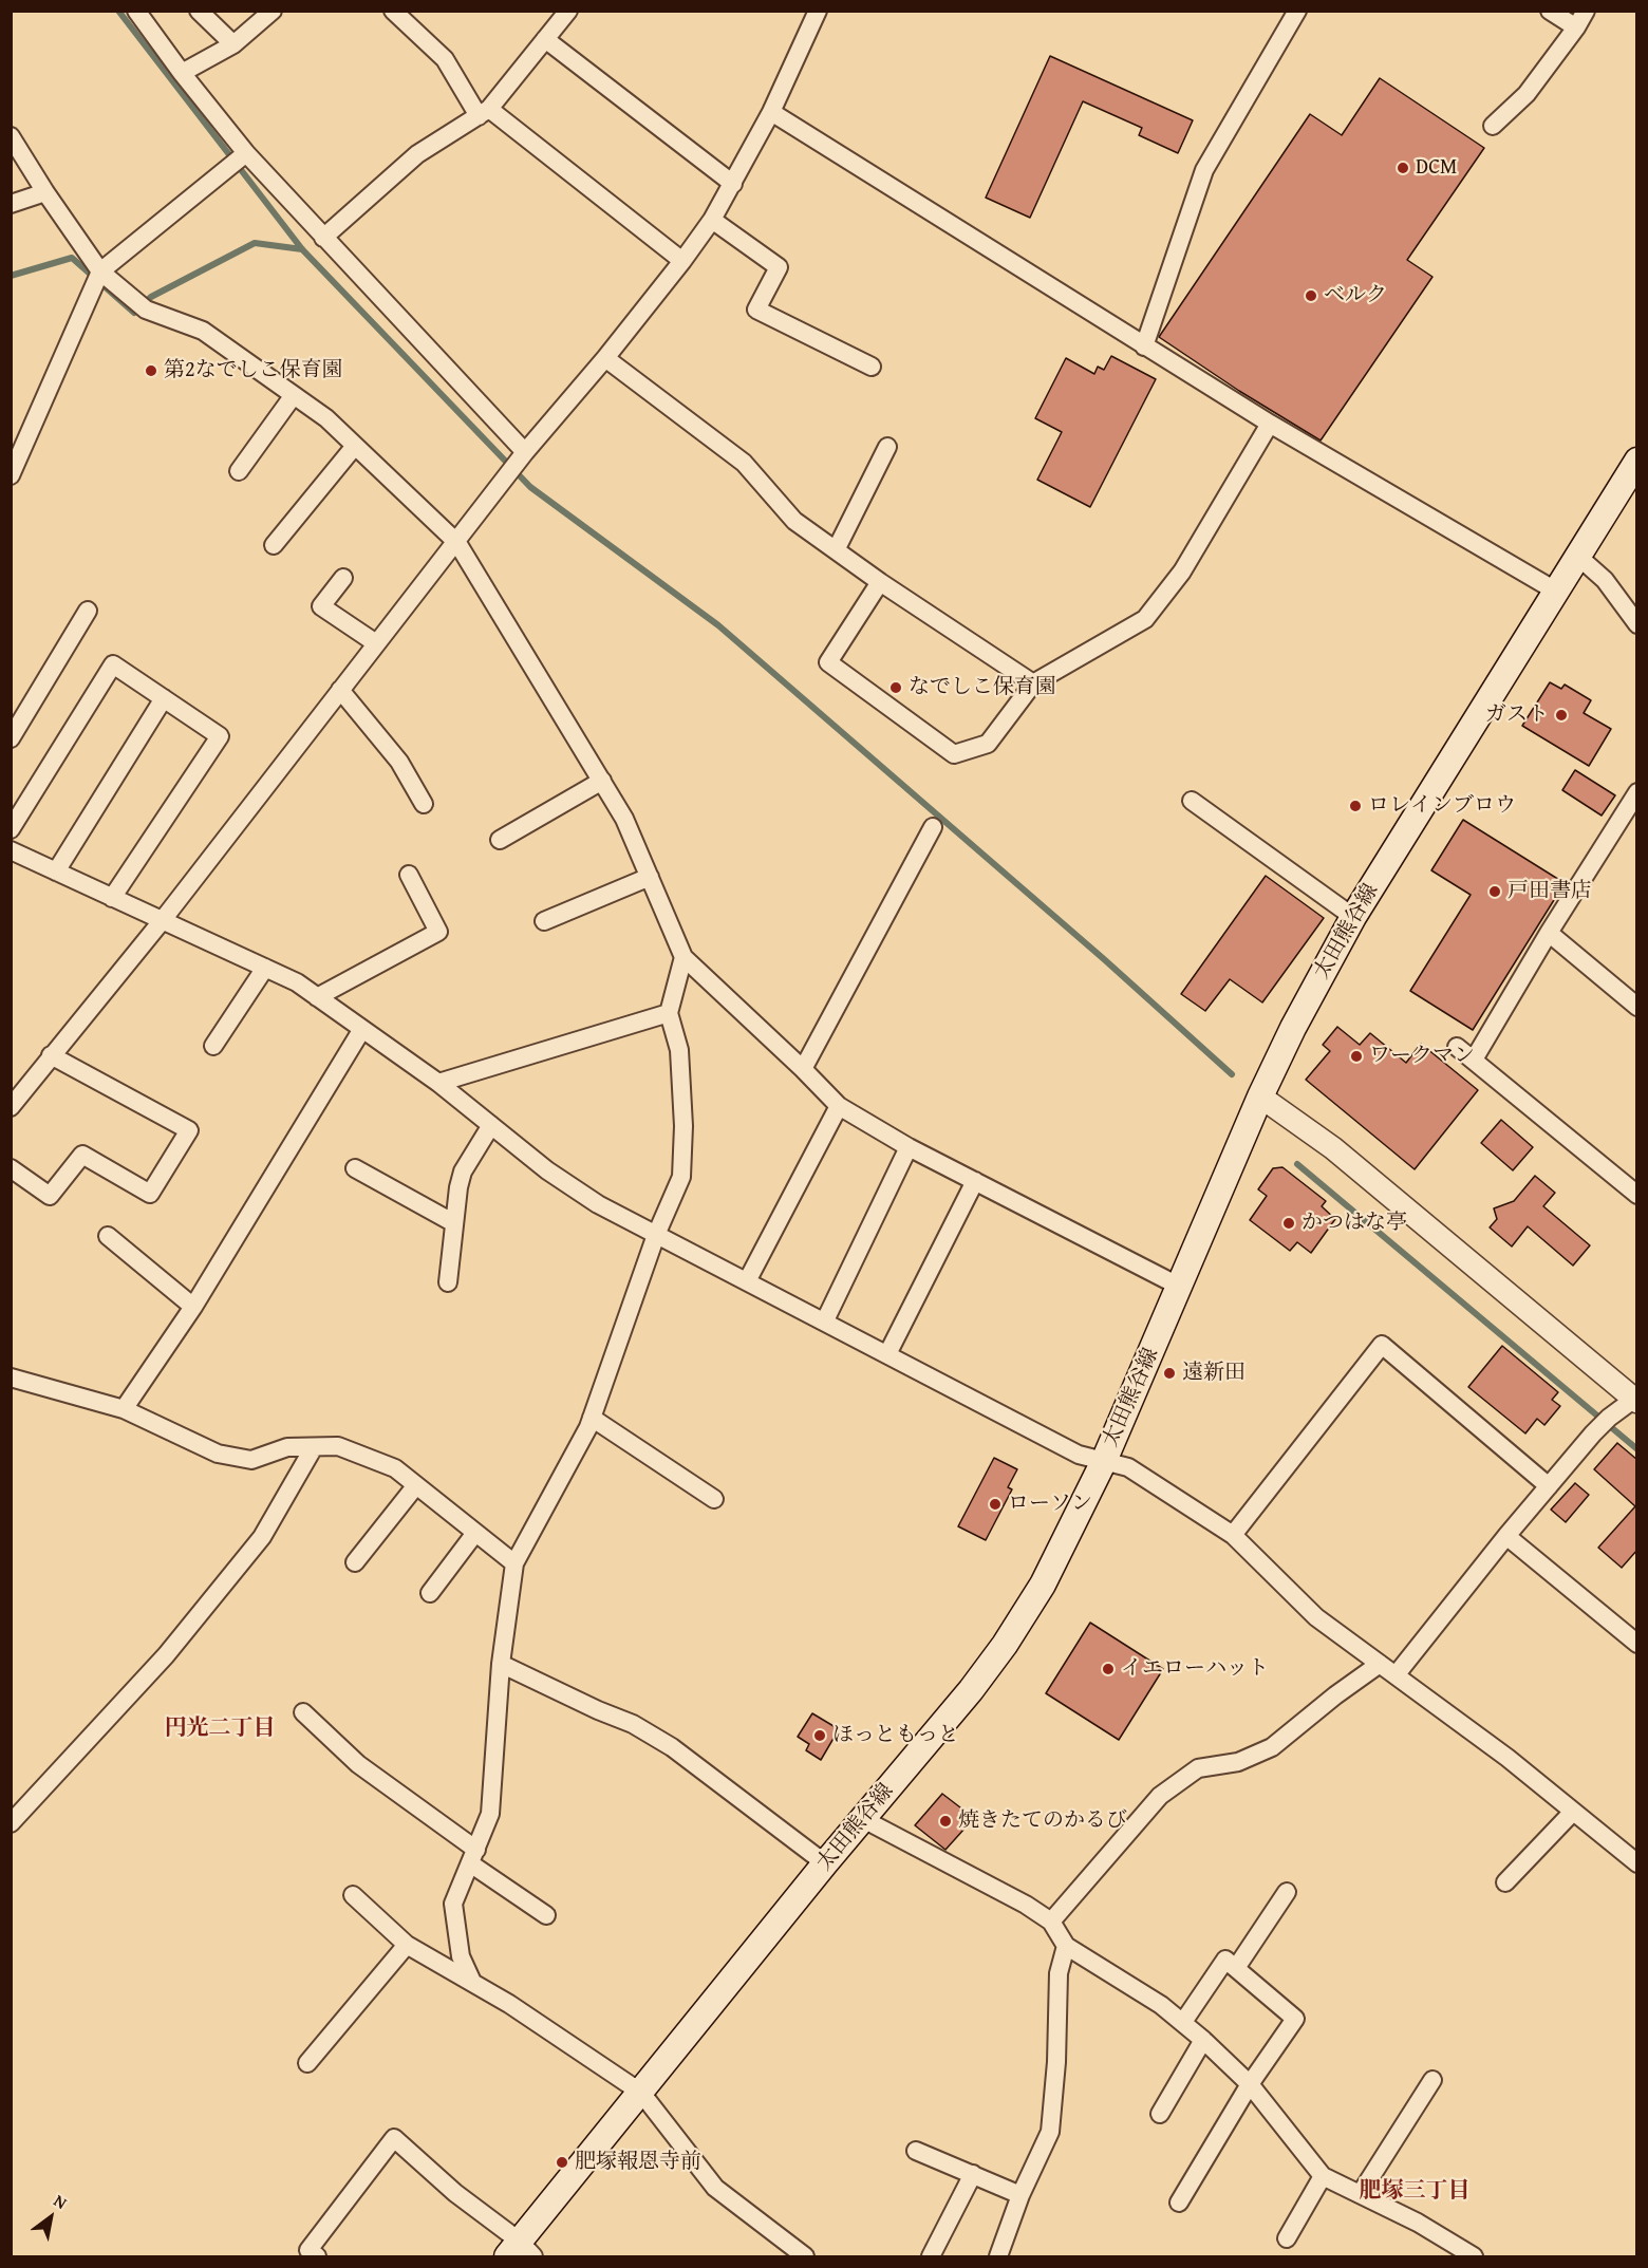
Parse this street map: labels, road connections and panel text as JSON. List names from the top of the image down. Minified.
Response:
{"streets":{"main road":["太田熊谷線"]},"districts":["円光二丁目","肥塚三丁目"],"places":["DCM","ベルク","第2なでしこ保育園","なでしこ保育園","ガスト","ロレインブロウ","戸田書店","ワークマン","かつはな亭","遠新田","ローソン","イエローハット","ほっともっと","焼きたてのかるび","肥塚報恩寺前"],"north":"top right"}
